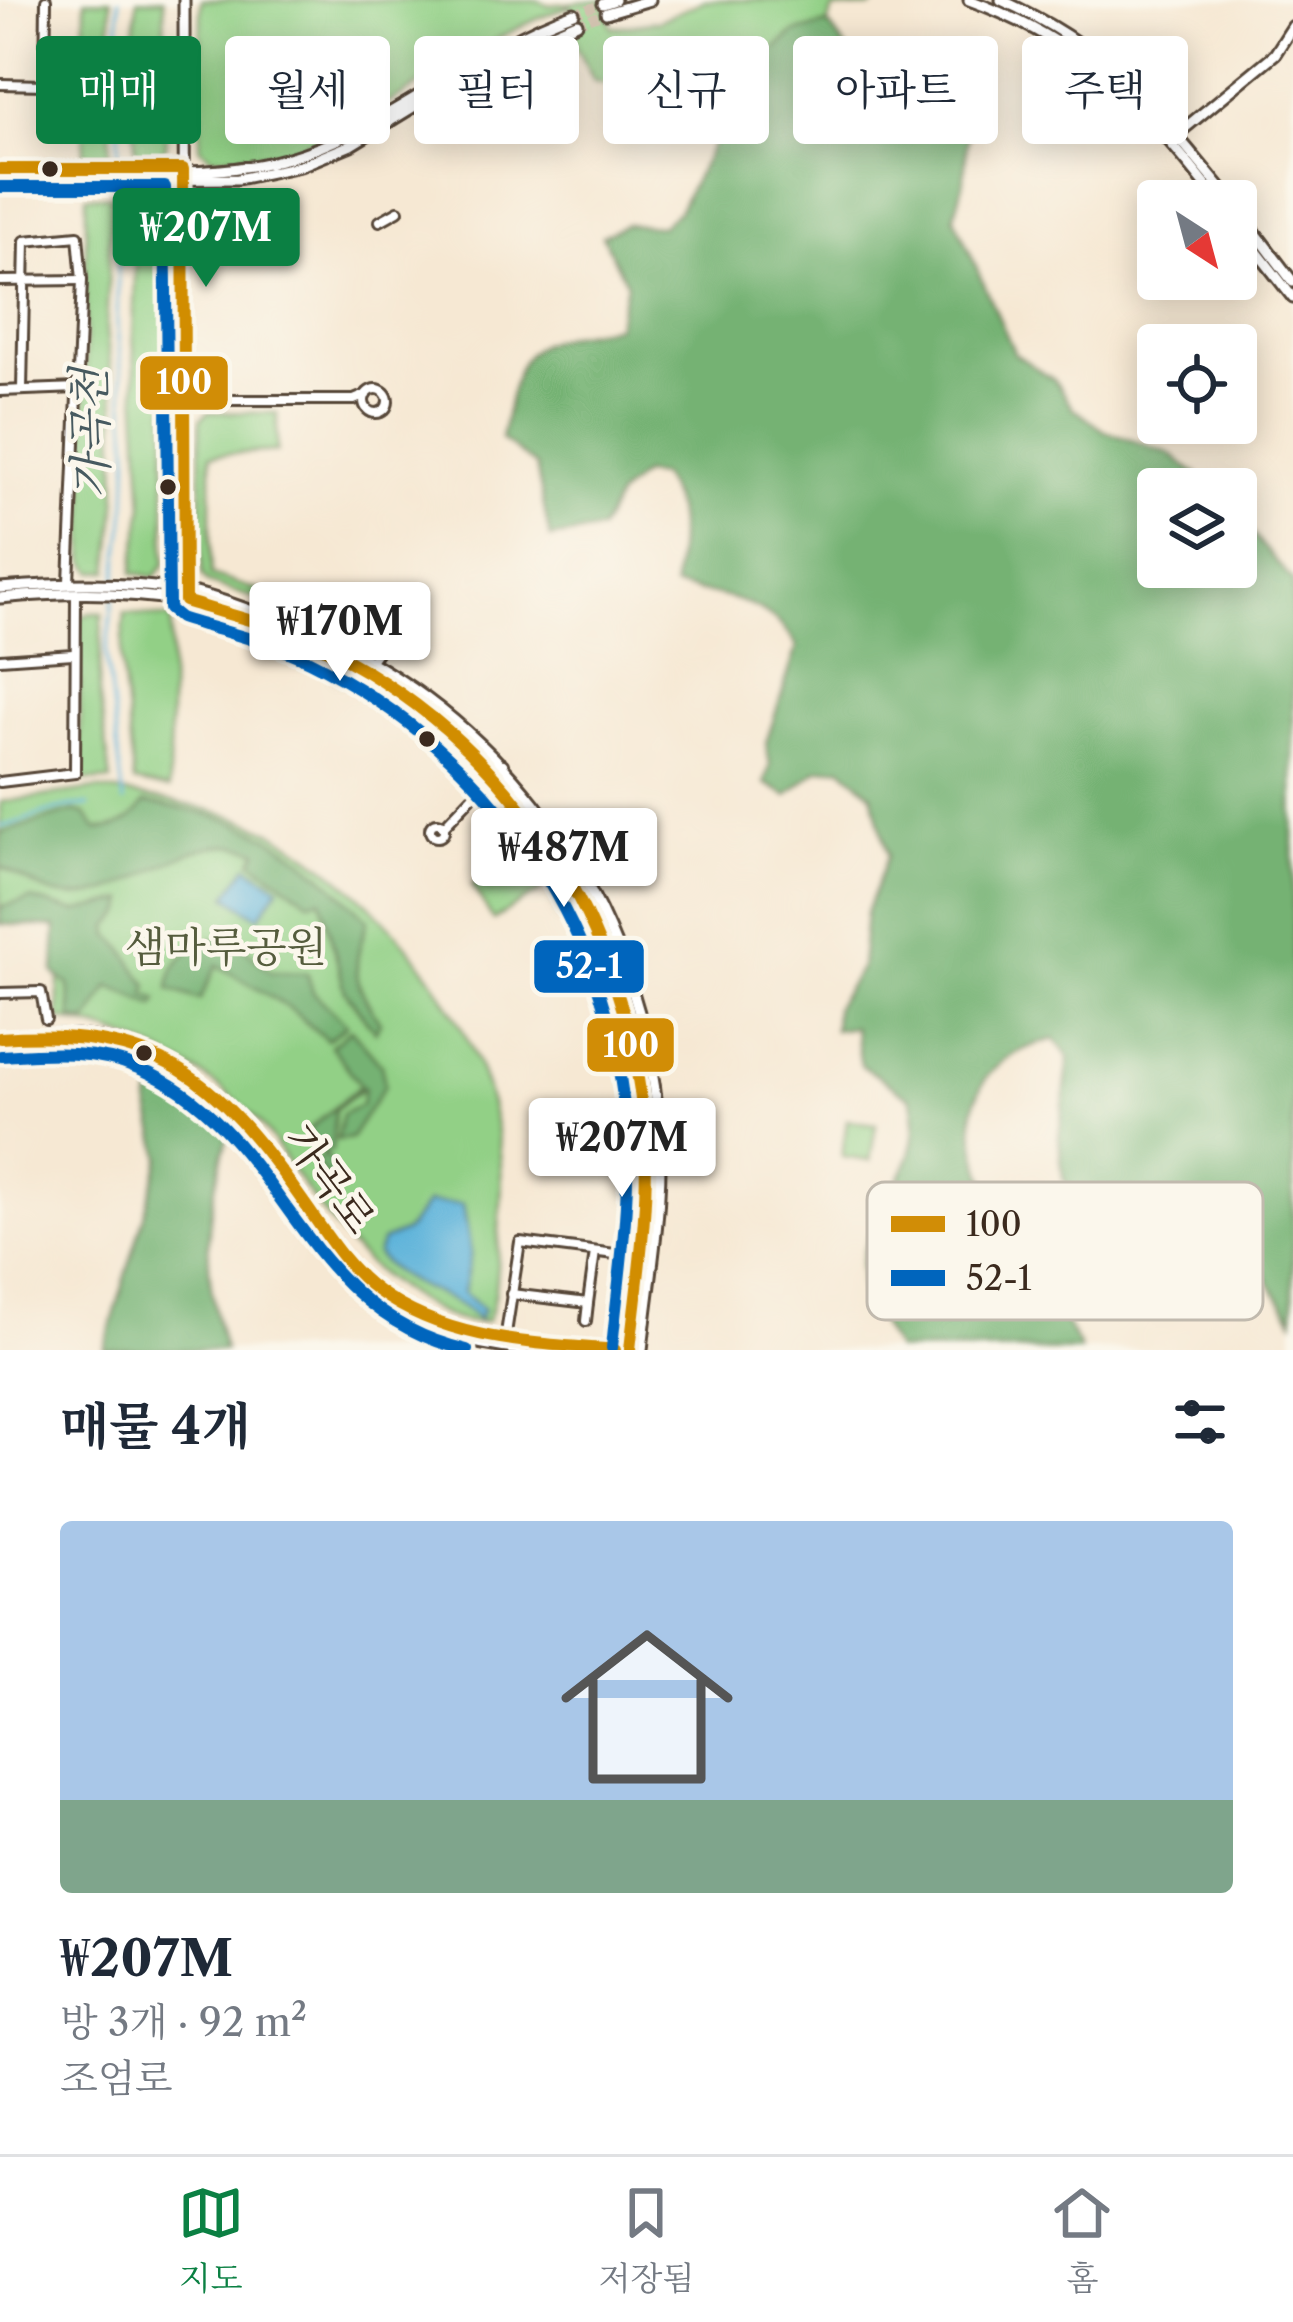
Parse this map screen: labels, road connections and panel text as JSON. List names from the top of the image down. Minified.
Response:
{"streets":{"street":["가곡로"]},"water":["가곡천"],"parks":["샘마루공원"],"lines":["transit line 100","transit line 52-1"],"legend":["100","52-1"],"north":"bottom right","page":{"chip":["매매","월세","필터","신규","아파트","주택"],"price":["₩207M","₩170M","₩487M","₩207M"],"heading":"매물 4개","list":[{"name":"₩207M","note":"방 3개 · 92 m² · 조엄로"}],"tabs":["지도","저장됨","홈"]}}
